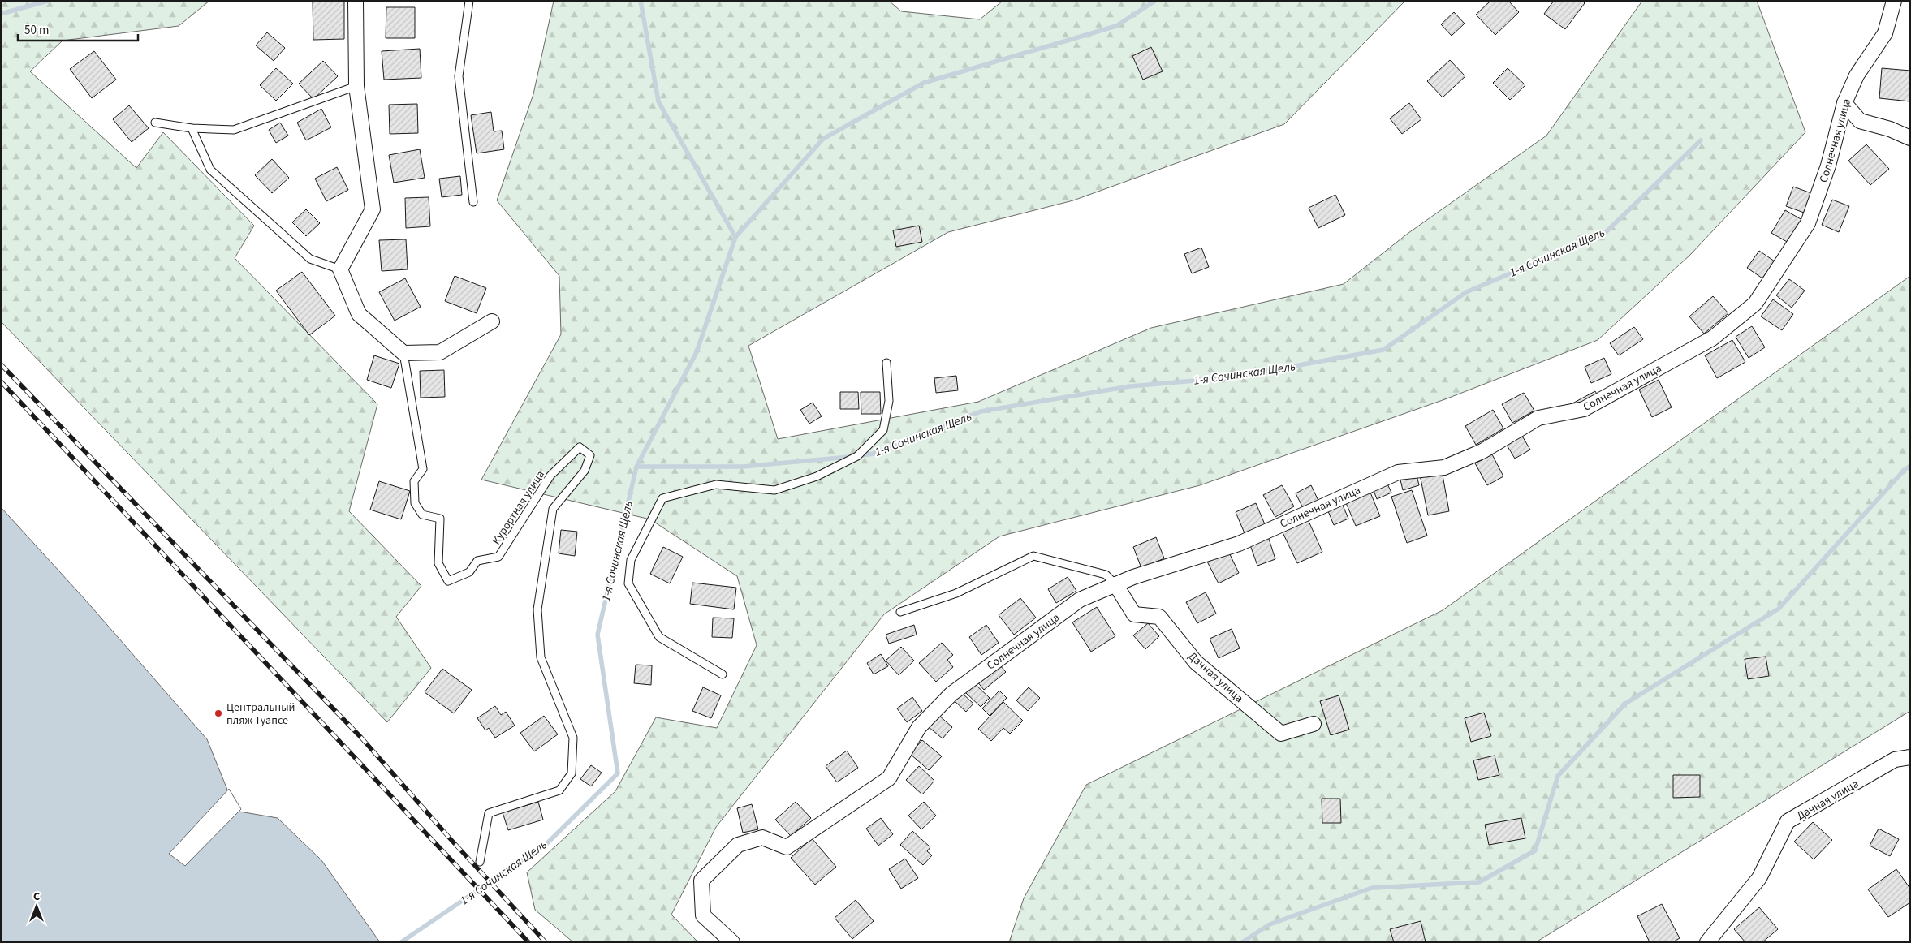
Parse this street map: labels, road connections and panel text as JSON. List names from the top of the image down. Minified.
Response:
{"streets":{"street":["Солнечная улица","Дачная улица"],"lane":["Курортная улица"]},"crossings":[["Солнечная улица","Дачная улица"]],"water":["1-я Сочинская Щель"],"places":["Центральный пляж Туапсе"],"scale_bar":"50 m","north":"top"}
